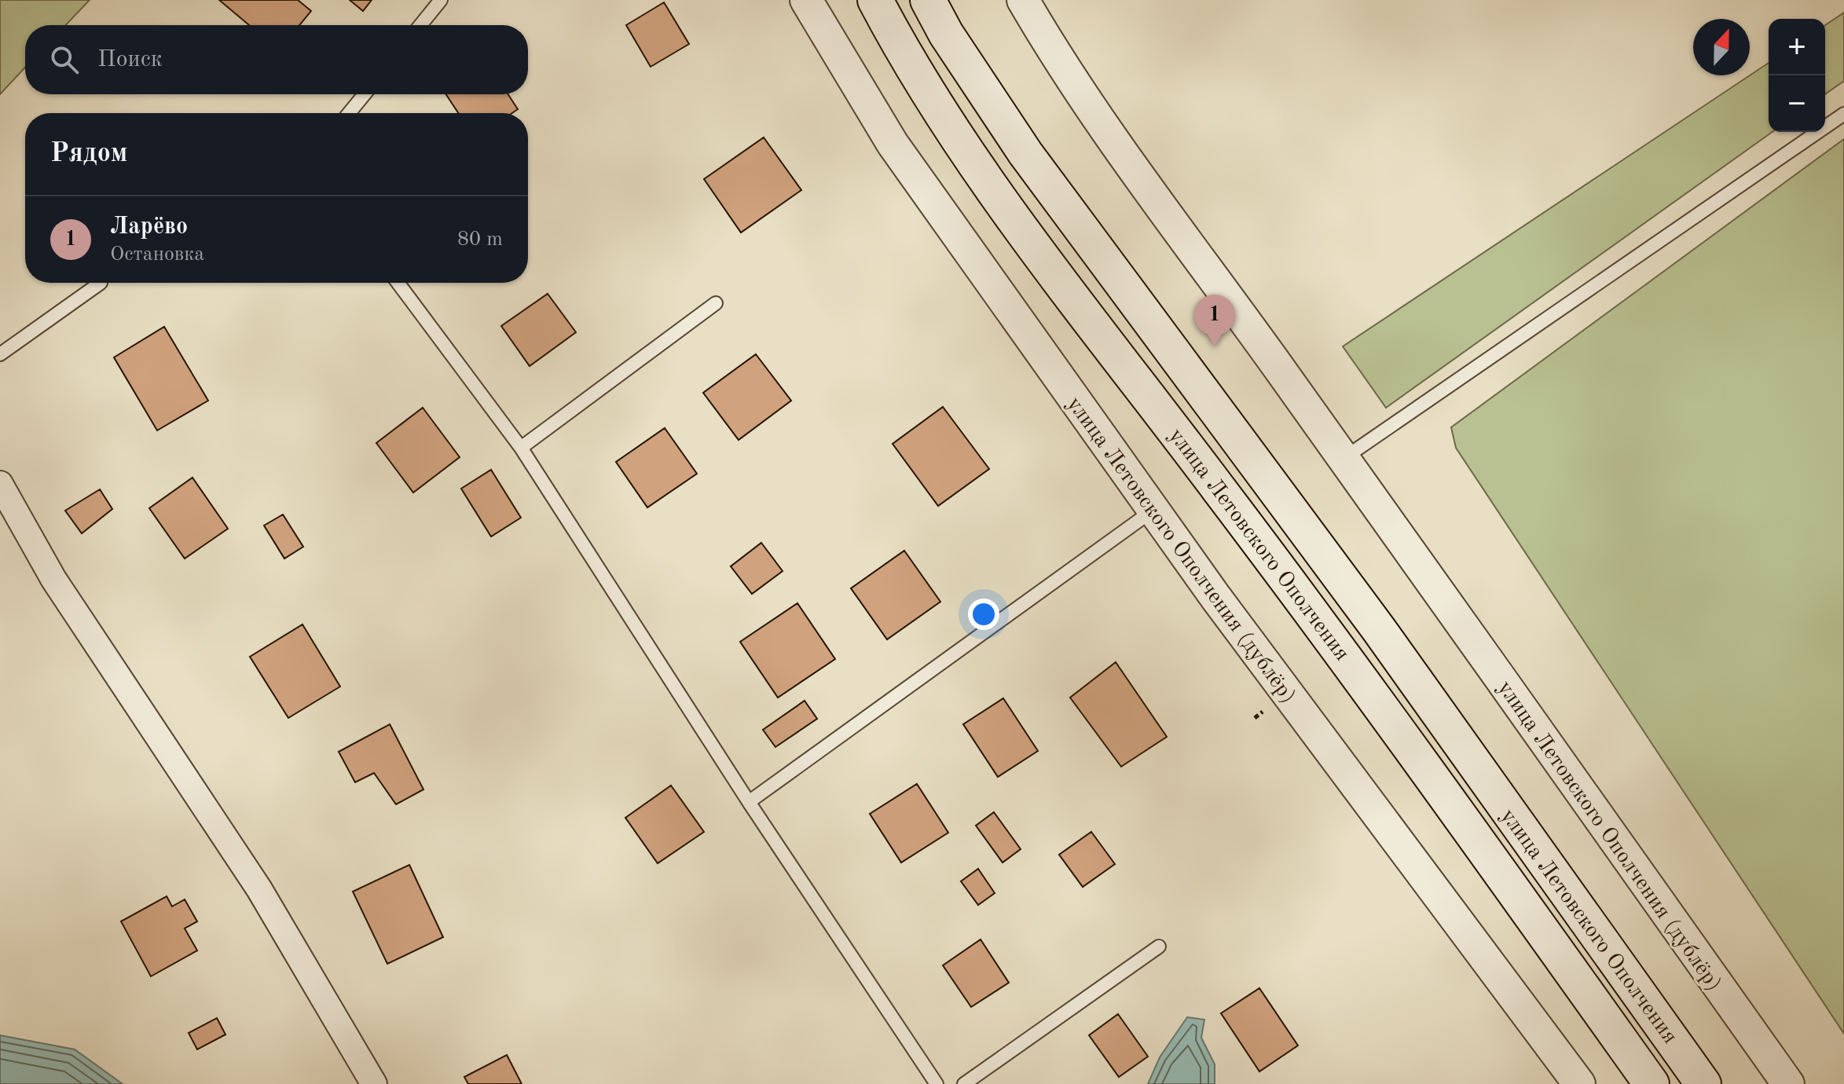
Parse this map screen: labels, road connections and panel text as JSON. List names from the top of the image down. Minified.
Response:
{"streets":{"main road":["улица Летовского Ополчения"],"street":["улица Летовского Ополчения (дублёр)"]},"north":"top","page":{"map_buttons":["+","−"],"search":"Поиск","heading":"Рядом","list":[{"mark":"1","name":"Ларёво","note":"Остановка","value":"80 m"}],"pins":"1"}}
